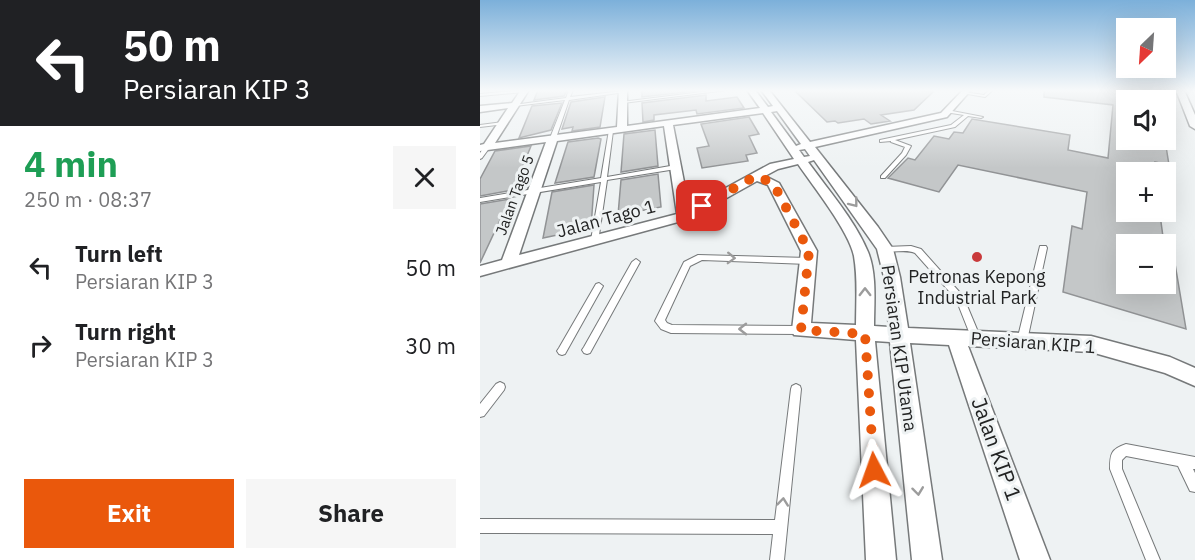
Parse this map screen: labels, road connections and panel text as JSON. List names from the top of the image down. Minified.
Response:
{"streets":{"street":["Jalan Tago 5","Jalan Tago 1","Persiaran KIP 1","Persiaran KIP Utama","Jalan KIP 1"]},"crossings":[["Jalan Tago 5","Jalan Tago 1"],["Jalan Tago 1","Persiaran KIP Utama"],["Persiaran KIP 1","Persiaran KIP Utama"],["Persiaran KIP 1","Jalan KIP 1"]],"places":["Petronas Kepong Industrial Park"],"north":"bottom left","page":{"turn":["50 m","Persiaran KIP 3"],"map_buttons":["+","−"],"heading":["4 min","250 m · 08:37"],"list":[{"name":"Turn left","note":"Persiaran KIP 3","value":"50 m"},{"name":"Turn right","note":"Persiaran KIP 3","value":"30 m"}],"buttons":["Exit","Share"]}}
